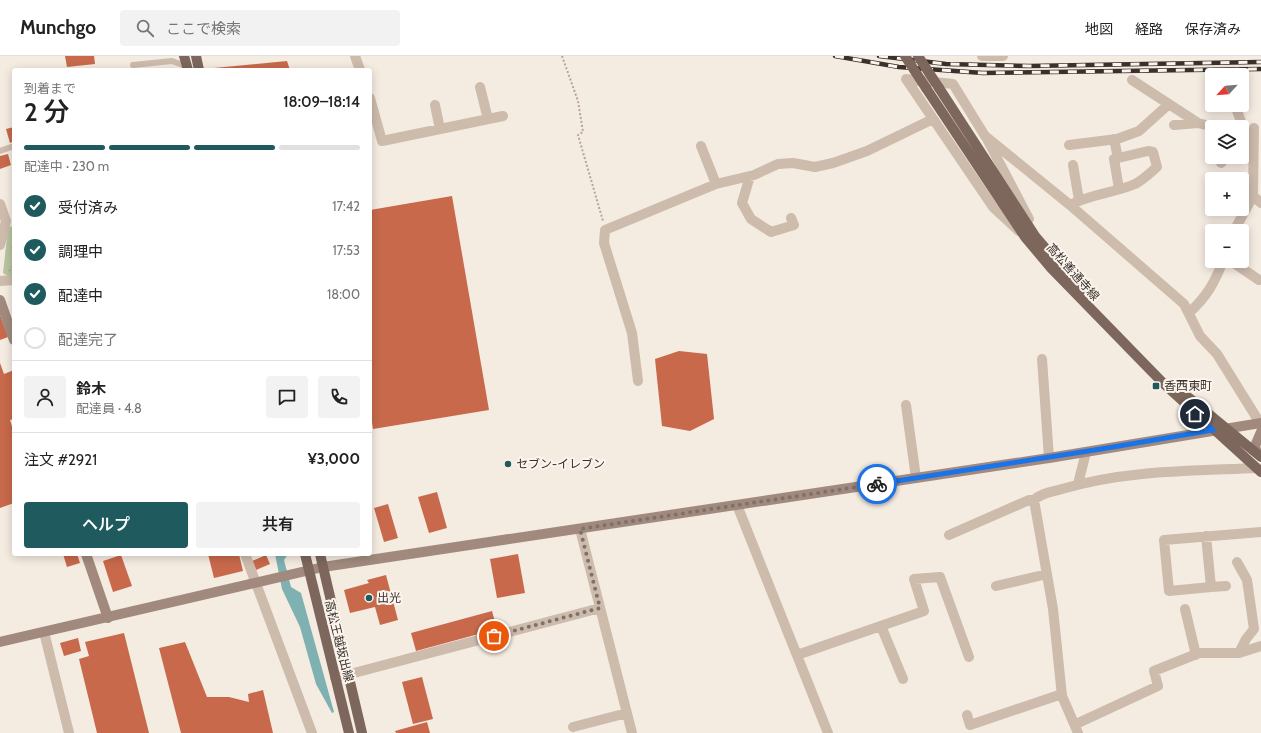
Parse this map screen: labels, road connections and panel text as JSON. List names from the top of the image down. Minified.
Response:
{"streets":{"main road":["高松善通寺線","高松王越坂出線"]},"places":{"transit":["香西東町"],"other":["セブン-イレブン","出光"]},"north":"bottom left","page":{"header":"Munchgo","search":"ここで検索","nav":["地図","経路","保存済み"],"map_buttons":["+","−"],"heading":["2 分","到着まで","18:09–18:14"],"panel":["鈴木","配達員 · 4.8","注文 #2921","¥3,000"],"bar":"配達中 · 230 m","list":[["受付済み","17:42"],["調理中","17:53"],["配達中","18:00"],"配達完了"],"buttons":["ヘルプ","共有"]}}
